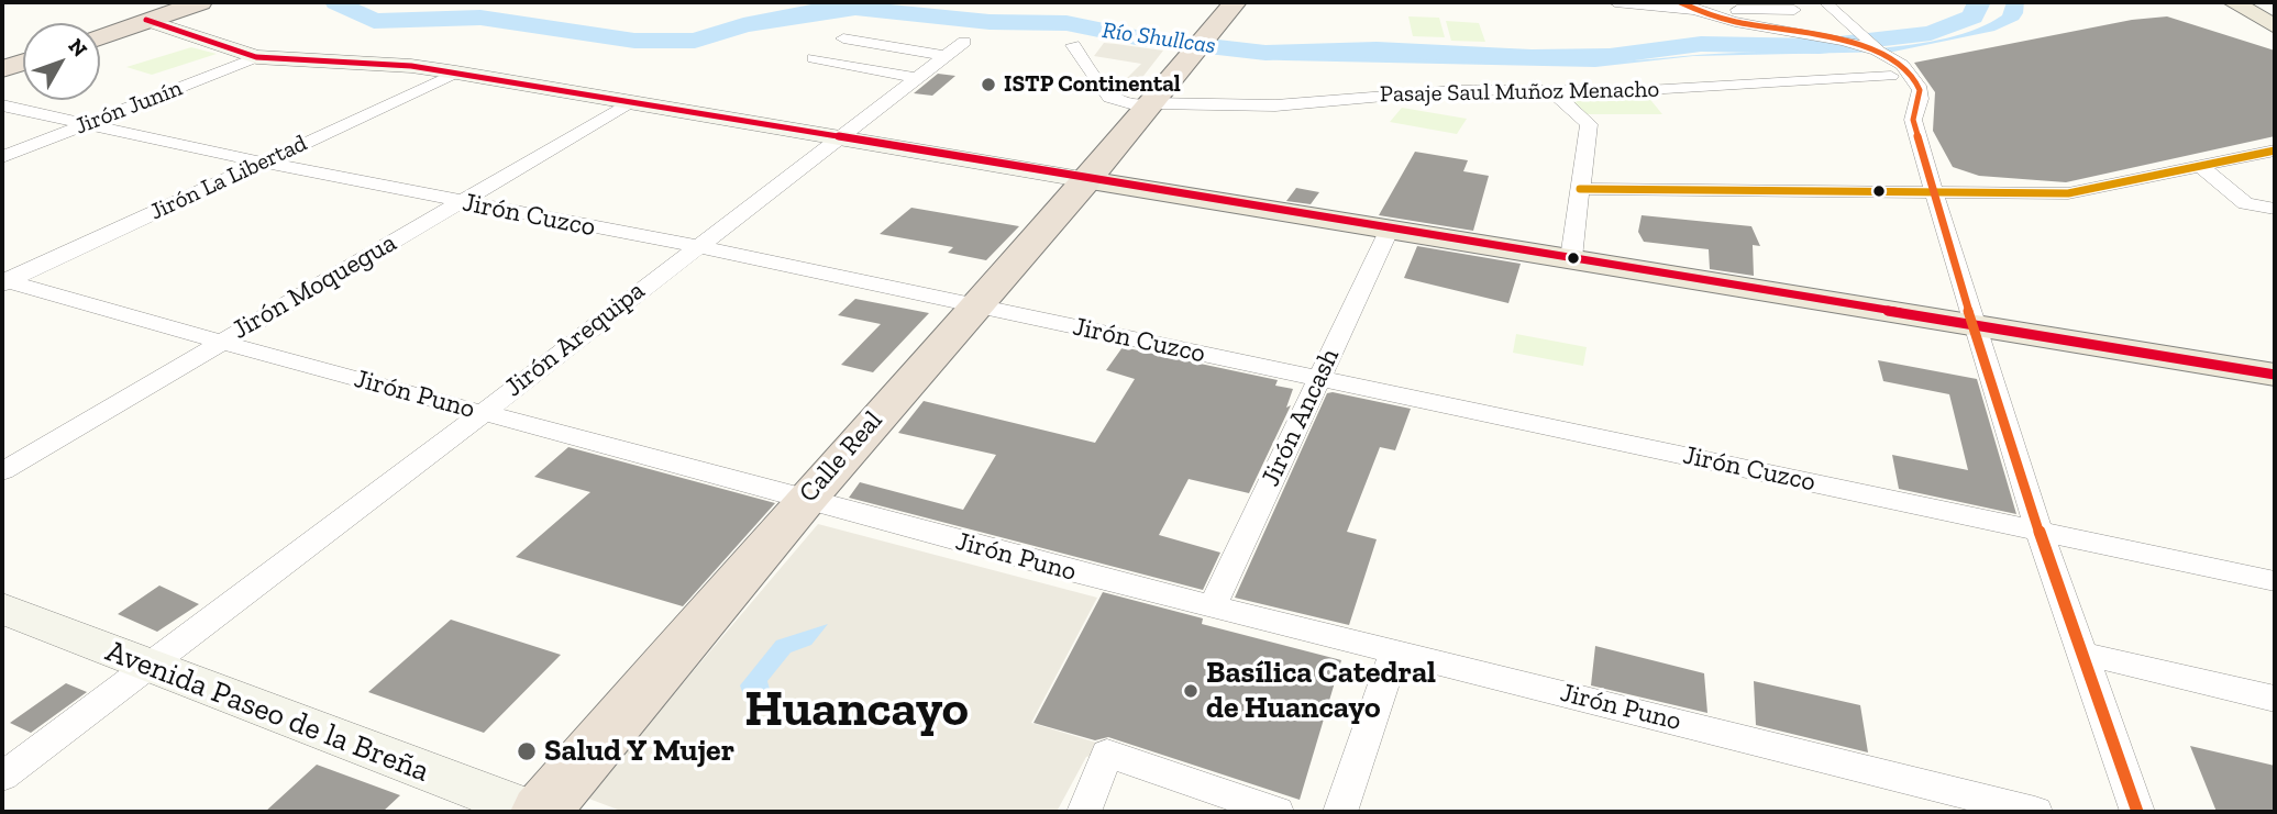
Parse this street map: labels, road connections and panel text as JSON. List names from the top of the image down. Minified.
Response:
{"streets":{"highway":["Calle Real"],"street":["Pasaje Saul Muñoz Menacho","Jirón Junín","Jirón La Libertad","Jirón Cuzco","Jirón Moquegua","Jirón Arequipa","Jirón Puno","Jirón Ancash","Avenida Paseo de la Breña"]},"crossings":[["Pasaje Saul Muñoz Menacho","Calle Real"],["Jirón Junín","Jirón Cuzco"],["Jirón La Libertad","Jirón Cuzco"],["Jirón La Libertad","Jirón Puno"],["Jirón Cuzco","Jirón Moquegua"],["Jirón Cuzco","Jirón Arequipa"],["Jirón Cuzco","Jirón Ancash"],["Jirón Cuzco","Calle Real"],["Jirón Moquegua","Jirón Puno"],["Jirón Arequipa","Jirón Puno"],["Jirón Arequipa","Avenida Paseo de la Breña"],["Jirón Puno","Jirón Ancash"],["Jirón Puno","Calle Real"]],"districts":["Huancayo"],"water":["Río Shullcas"],"places":["ISTP Continental","Basílica Catedral de Huancayo","Salud Y Mujer"],"north":"top right"}
